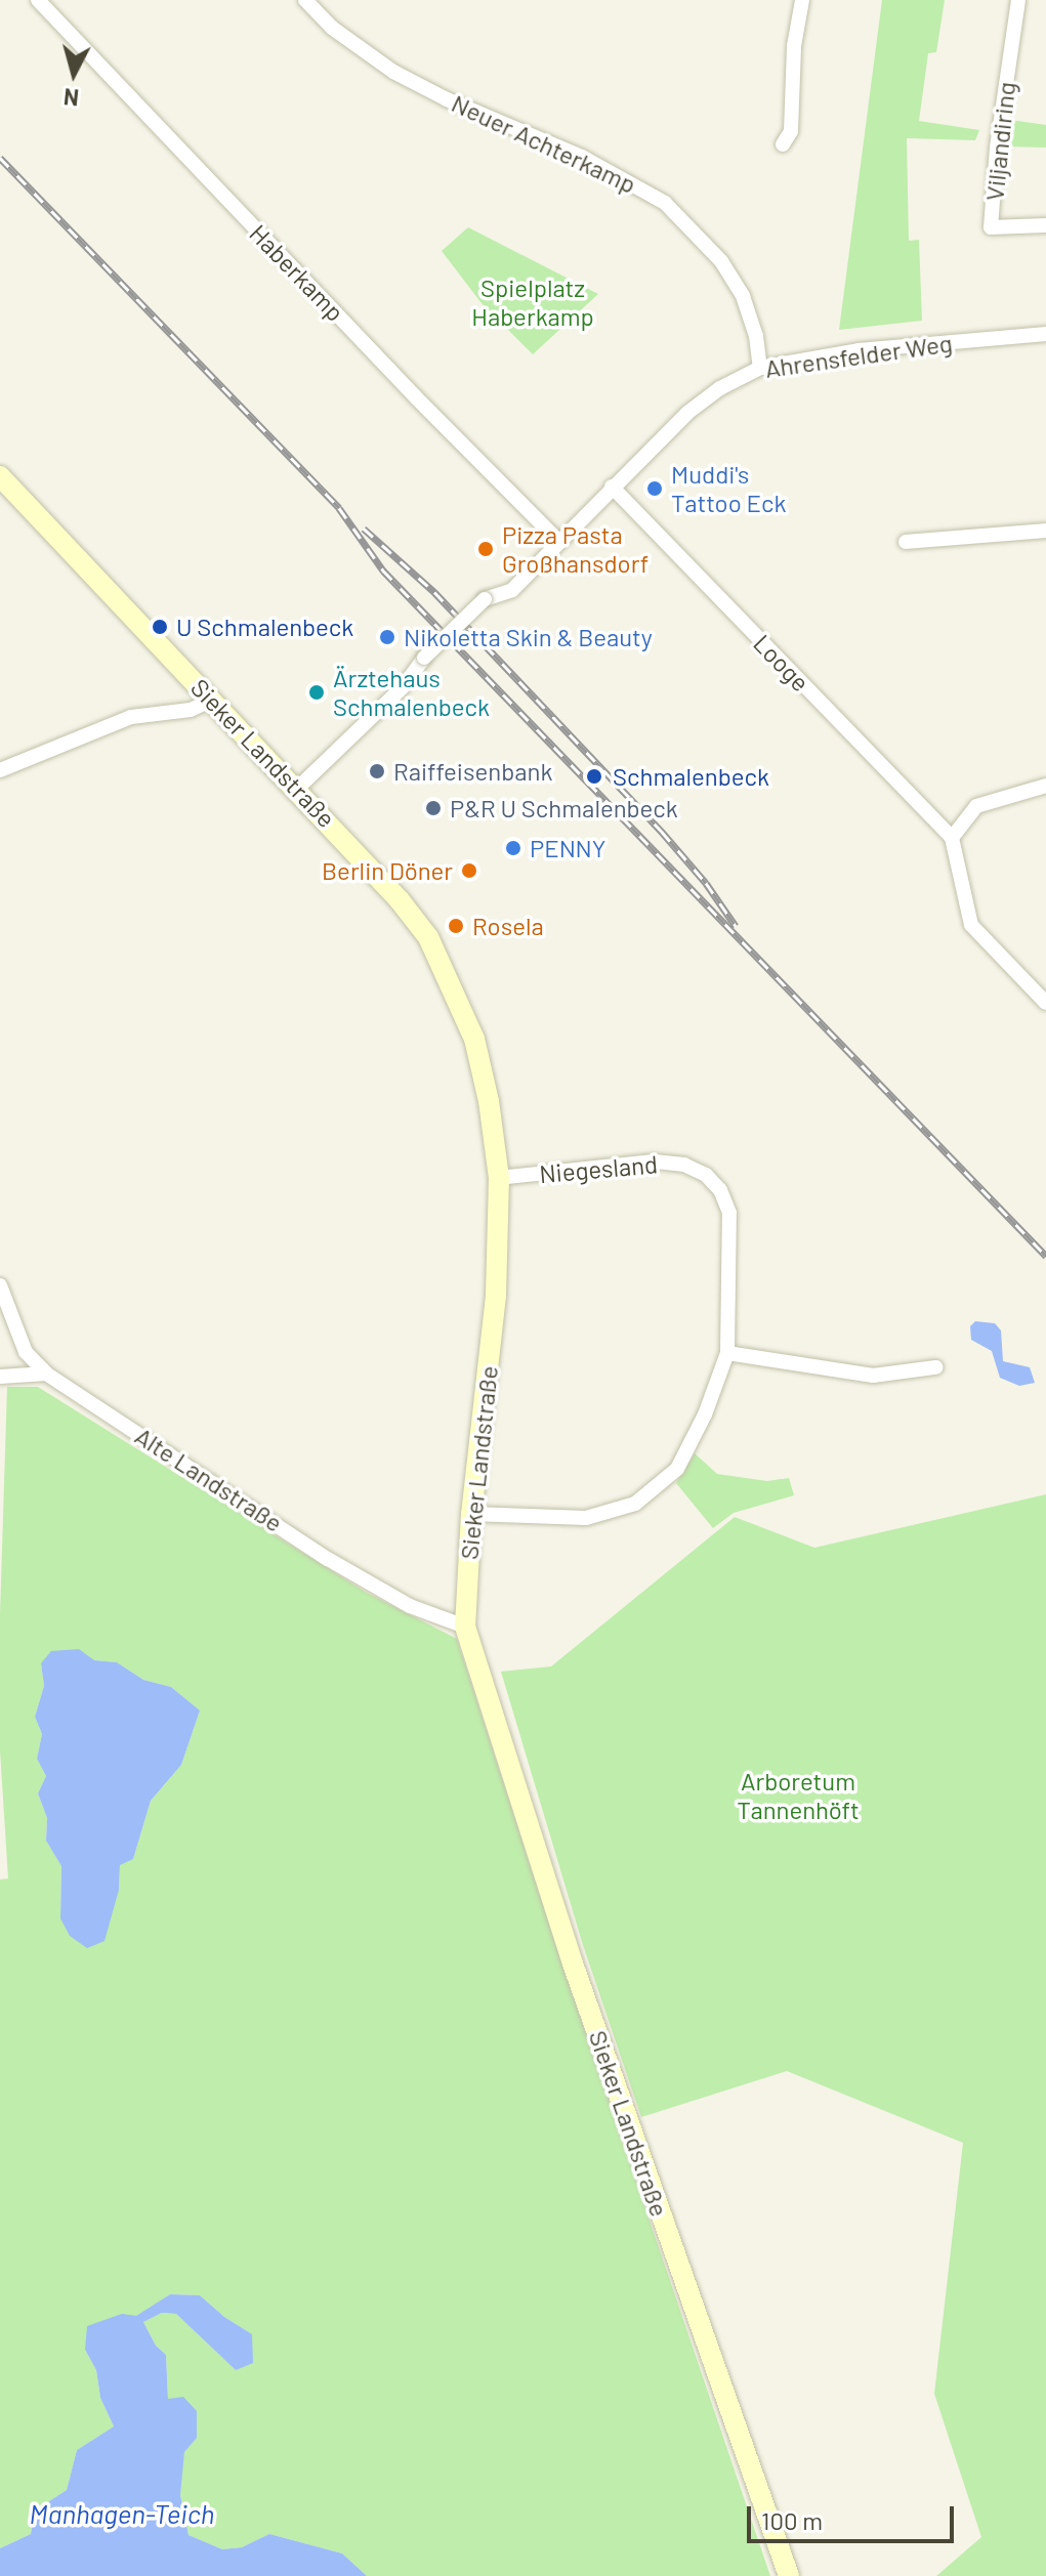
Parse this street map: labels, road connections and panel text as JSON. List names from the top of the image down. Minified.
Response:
{"streets":{"street":["Viljandiring","Neuer Achterkamp","Haberkamp","Ahrensfelder Weg","Looge","Sieker Landstraße","Niegesland","Alte Landstraße"]},"crossings":[["Neuer Achterkamp","Ahrensfelder Weg"],["Haberkamp","Ahrensfelder Weg"],["Ahrensfelder Weg","Looge"],["Ahrensfelder Weg","Sieker Landstraße"],["Sieker Landstraße","Niegesland"],["Sieker Landstraße","Alte Landstraße"]],"water":["Manhagen-Teich"],"parks":["Spielplatz Haberkamp","Arboretum Tannenhöft"],"places":["Muddi's Tattoo Eck","Pizza Pasta Großhansdorf","U Schmalenbeck","Nikoletta Skin & Beauty","Ärztehaus Schmalenbeck","Raiffeisenbank","Schmalenbeck","P&R U Schmalenbeck","PENNY","Berlin Döner","Rosela"],"scale_bar":"100 m","north":"bottom"}
